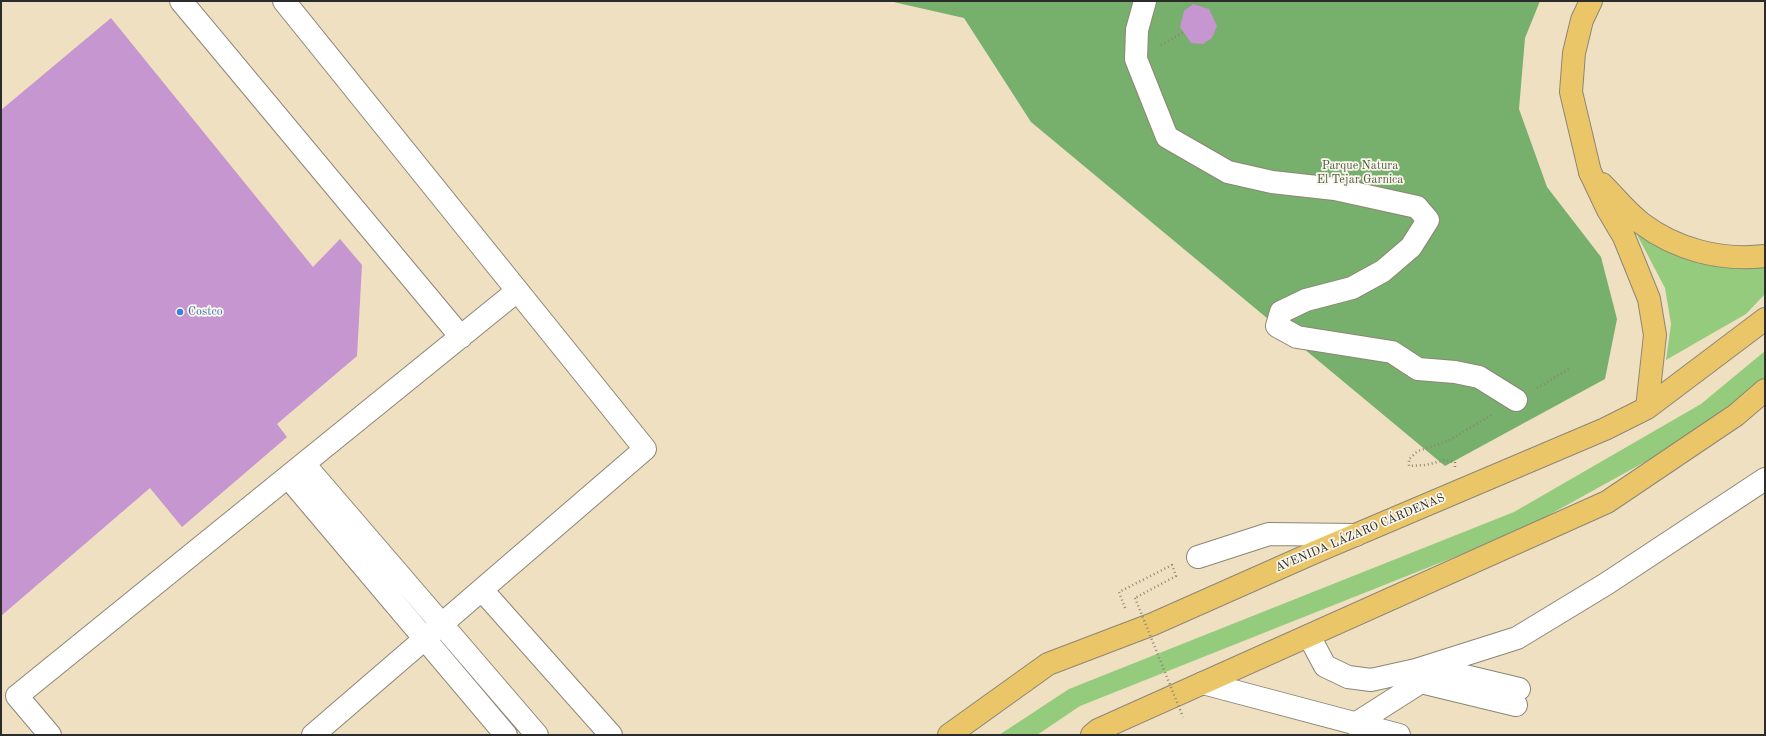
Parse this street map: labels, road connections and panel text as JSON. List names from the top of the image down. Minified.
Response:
{"streets":{"main road":["AVENIDA LÁZARO CÁRDENAS"]},"parks":["Parque Natura El Tejar Garnica"],"places":["Costco"]}
